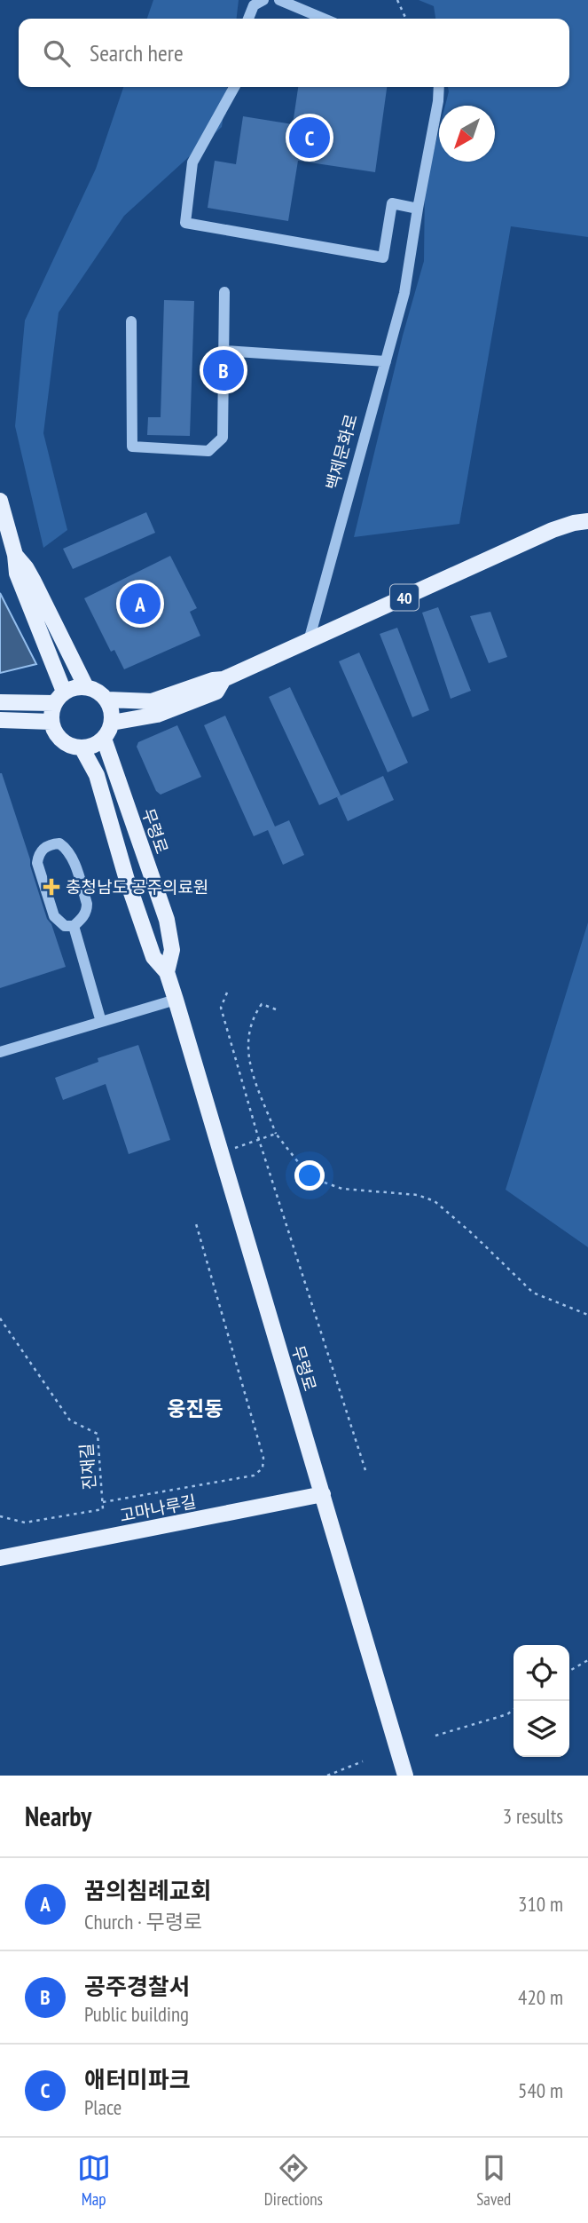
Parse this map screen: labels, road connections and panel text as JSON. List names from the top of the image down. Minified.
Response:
{"streets":{"main road":["40","무령로","고마나루길"],"street":["백제문화로"],"path":["진재길"]},"crossings":[["백제문화로","40"],["40","무령로"],["무령로","고마나루길"]],"districts":["웅진동"],"places":{"health":["충청남도 공주의료원"]},"north":"bottom left","page":{"search":"Search here","pins":["C","B","A"],"heading":["Nearby","3 results"],"list":[{"mark":"A","name":"꿈의침례교회","note":"Church · 무령로","value":"310 m"},{"mark":"B","name":"공주경찰서","note":"Public building","value":"420 m"},{"mark":"C","name":"애터미파크","note":"Place","value":"540 m"}],"nav":["Map","Directions","Saved"]}}
